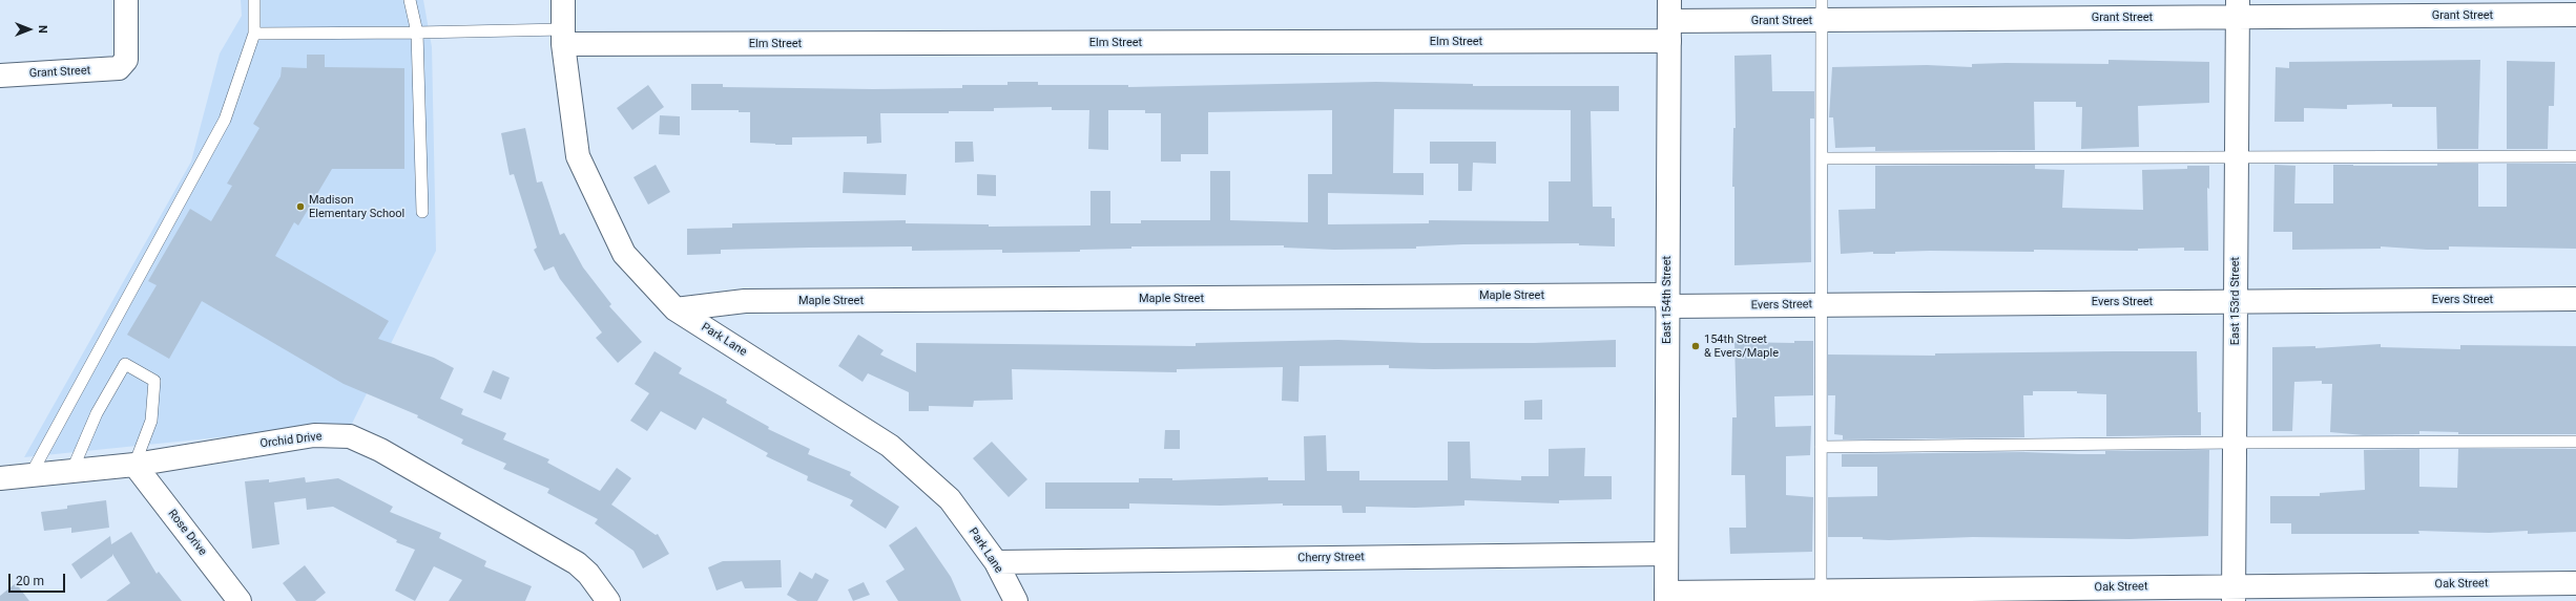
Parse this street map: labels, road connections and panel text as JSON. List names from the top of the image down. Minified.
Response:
{"streets":{"street":["Grant Street","Elm Street","Maple Street","East 154th Street","Evers Street","East 153rd Street","Park Lane","Orchid Drive","Rose Drive","Cherry Street","Oak Street"]},"crossings":[["Grant Street","Elm Street"],["Grant Street","East 154th Street"],["Grant Street","East 153rd Street"],["Elm Street","East 154th Street"],["Elm Street","Park Lane"],["Maple Street","East 154th Street"],["Maple Street","Evers Street"],["Maple Street","Park Lane"],["East 154th Street","Evers Street"],["East 154th Street","Cherry Street"],["East 154th Street","Oak Street"],["Evers Street","East 153rd Street"],["East 153rd Street","Oak Street"],["Park Lane","Cherry Street"],["Orchid Drive","Rose Drive"]],"places":["Madison Elementary School","154th Street & Evers/Maple"],"scale_bar":"20 m","north":"right"}
